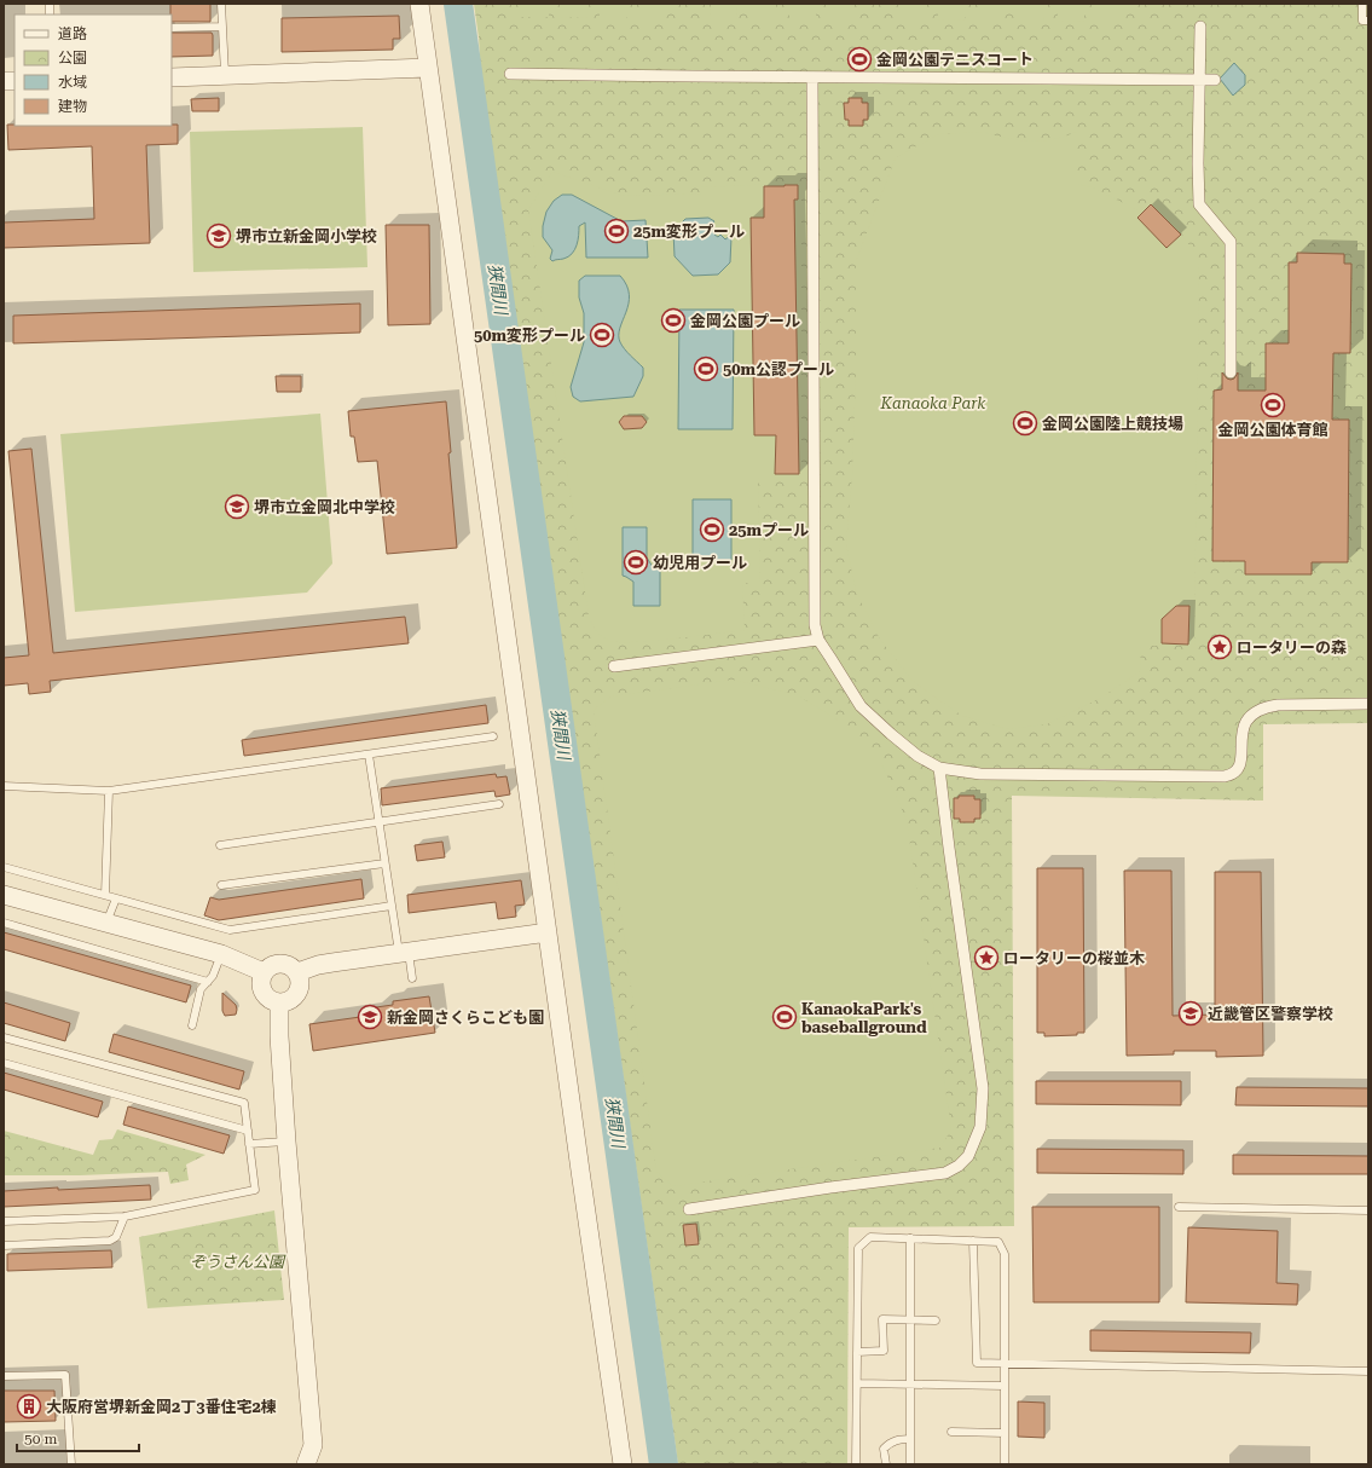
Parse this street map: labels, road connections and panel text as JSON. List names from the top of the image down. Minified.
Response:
{"water":["狭間川"],"parks":["Kanaoka Park","ぞうさん公園"],"places":{"sports":["金岡公園テニスコート","25m変形プール","金岡公園プール","50m変形プール","50m公認プール","金岡公園体育館","金岡公園陸上競技場","25mプール","幼児用プール","KanaokaPark's baseballground"],"school or university":["堺市立新金岡小学校","堺市立金岡北中学校","近畿管区警察学校","新金岡さくらこども園"],"place":["ロータリーの森","ロータリーの桜並木"],"building":["大阪府営堺新金岡2丁3番住宅2棟"]},"legend":["道路","公園","水域","建物"],"scale_bar":"50 m"}
